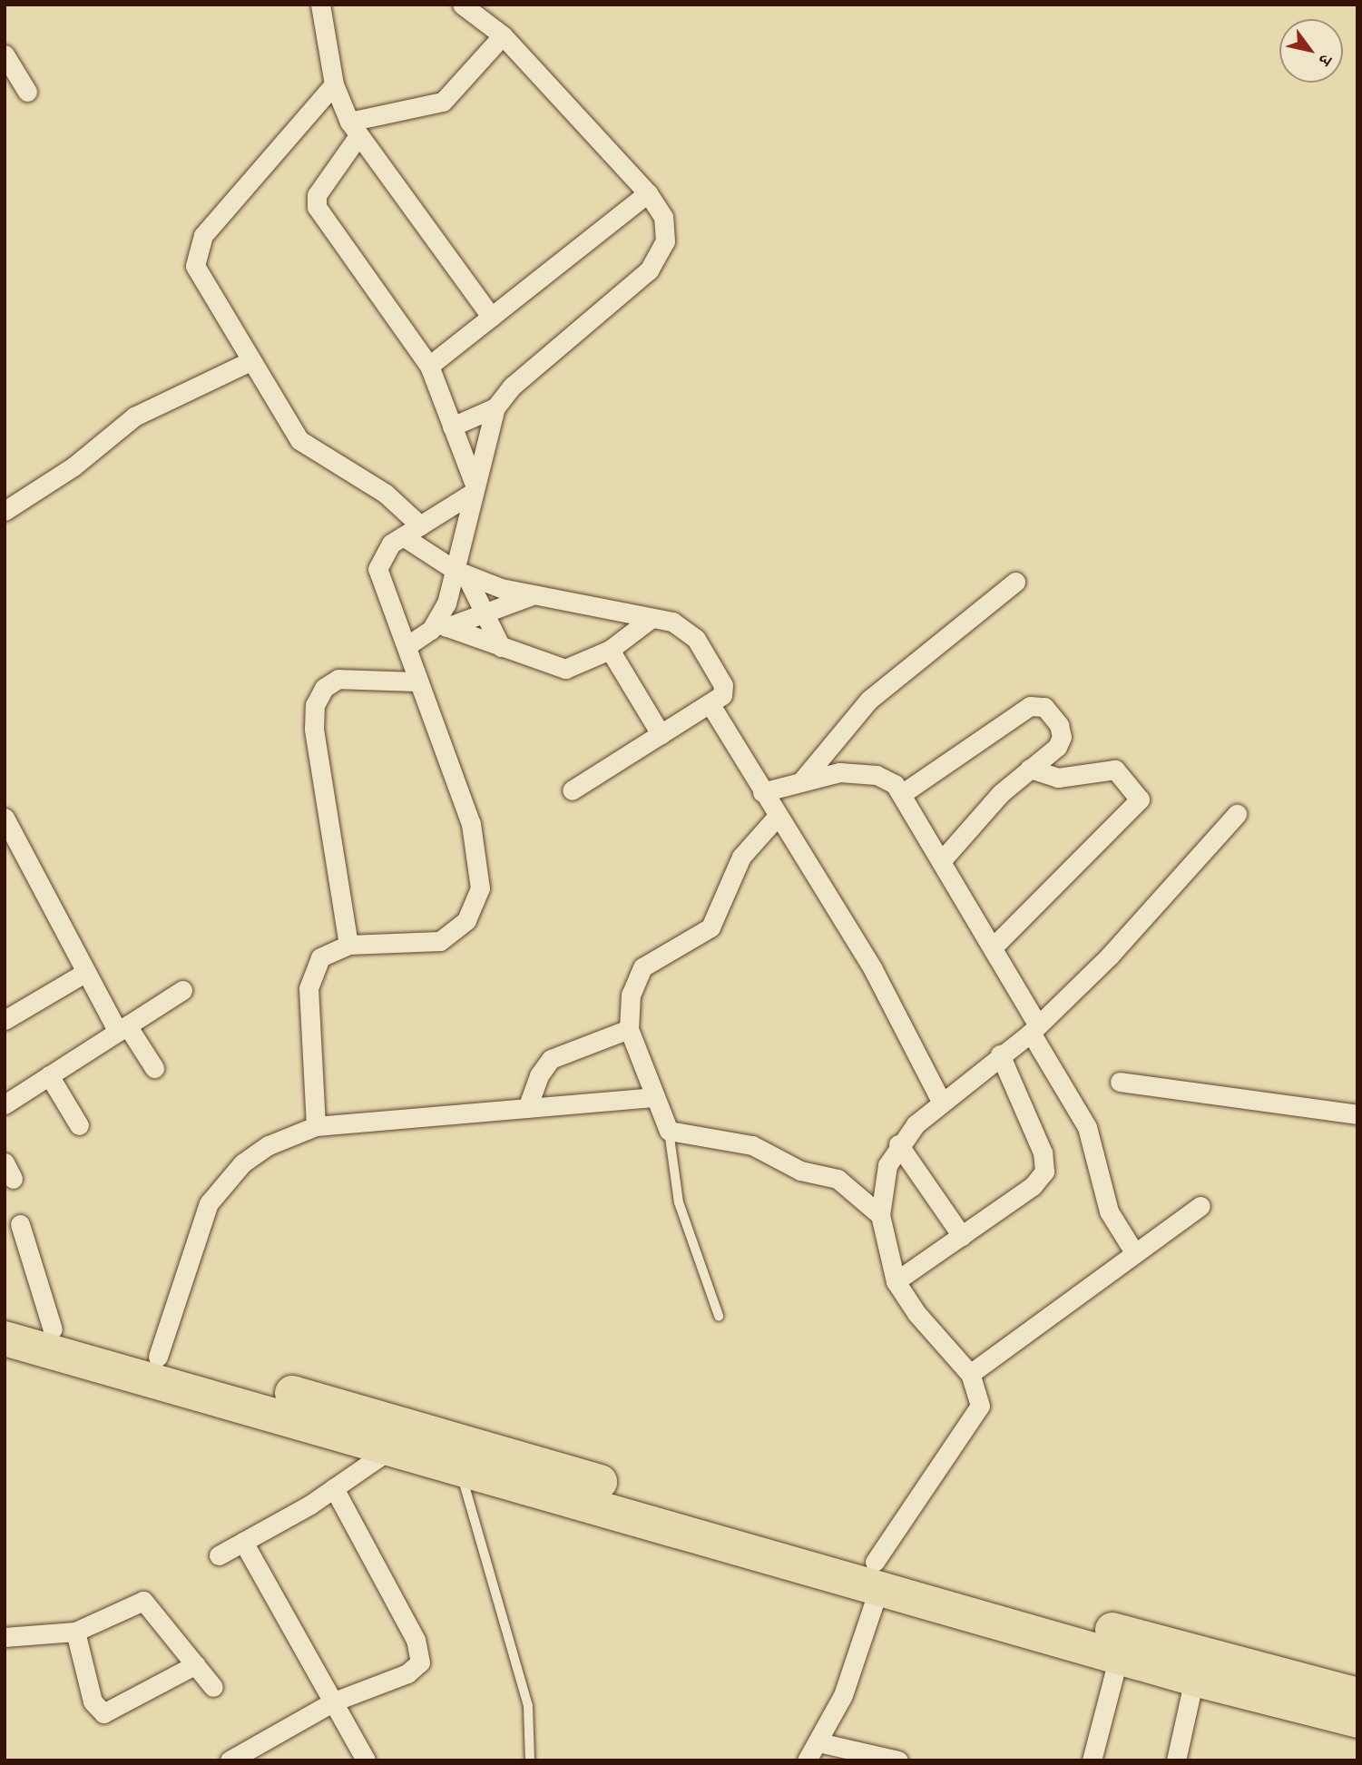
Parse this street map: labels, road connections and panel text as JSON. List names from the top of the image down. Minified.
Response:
{"north":"bottom right"}
